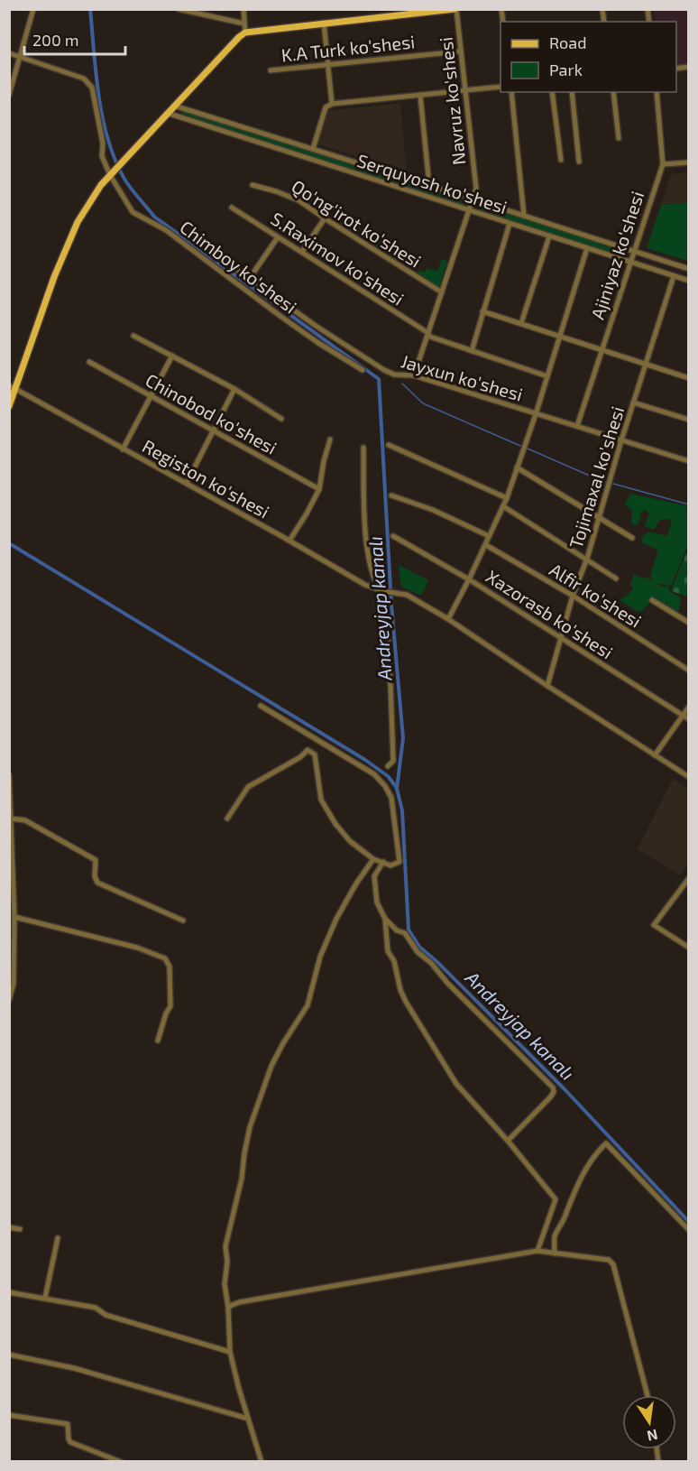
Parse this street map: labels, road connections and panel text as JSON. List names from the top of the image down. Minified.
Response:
{"streets":{"street":["K.A Turk ko'shesi","Navruz ko'shesi","Serquyosh ko'shesi","Qo'ng'irot ko'shesi","Ajiniyaz ko'shesi","S.Raximov ko'shesi","Chimboy ko'shesi","Jayxun ko'shesi","Chinobod ko'shesi","Tojimaxal ko'shesi","Registon ko'shesi","Alfir ko'shesi","Xazorasb ko'shesi"]},"crossings":[["K.A Turk ko'shesi","Navruz ko'shesi"],["Navruz ko'shesi","Serquyosh ko'shesi"],["Navruz ko'shesi","Qo'ng'irot ko'shesi"],["Navruz ko'shesi","S.Raximov ko'shesi"],["Navruz ko'shesi","Jayxun ko'shesi"],["Serquyosh ko'shesi","Ajiniyaz ko'shesi"],["Serquyosh ko'shesi","Tojimaxal ko'shesi"],["Ajiniyaz ko'shesi","Jayxun ko'shesi"],["Jayxun ko'shesi","Tojimaxal ko'shesi"],["Tojimaxal ko'shesi","Registon ko'shesi"],["Tojimaxal ko'shesi","Alfir ko'shesi"],["Tojimaxal ko'shesi","Xazorasb ko'shesi"]],"water":["Andreyjap kanalı"],"legend":["Road","Park"],"scale_bar":"200 m","north":"bottom"}
